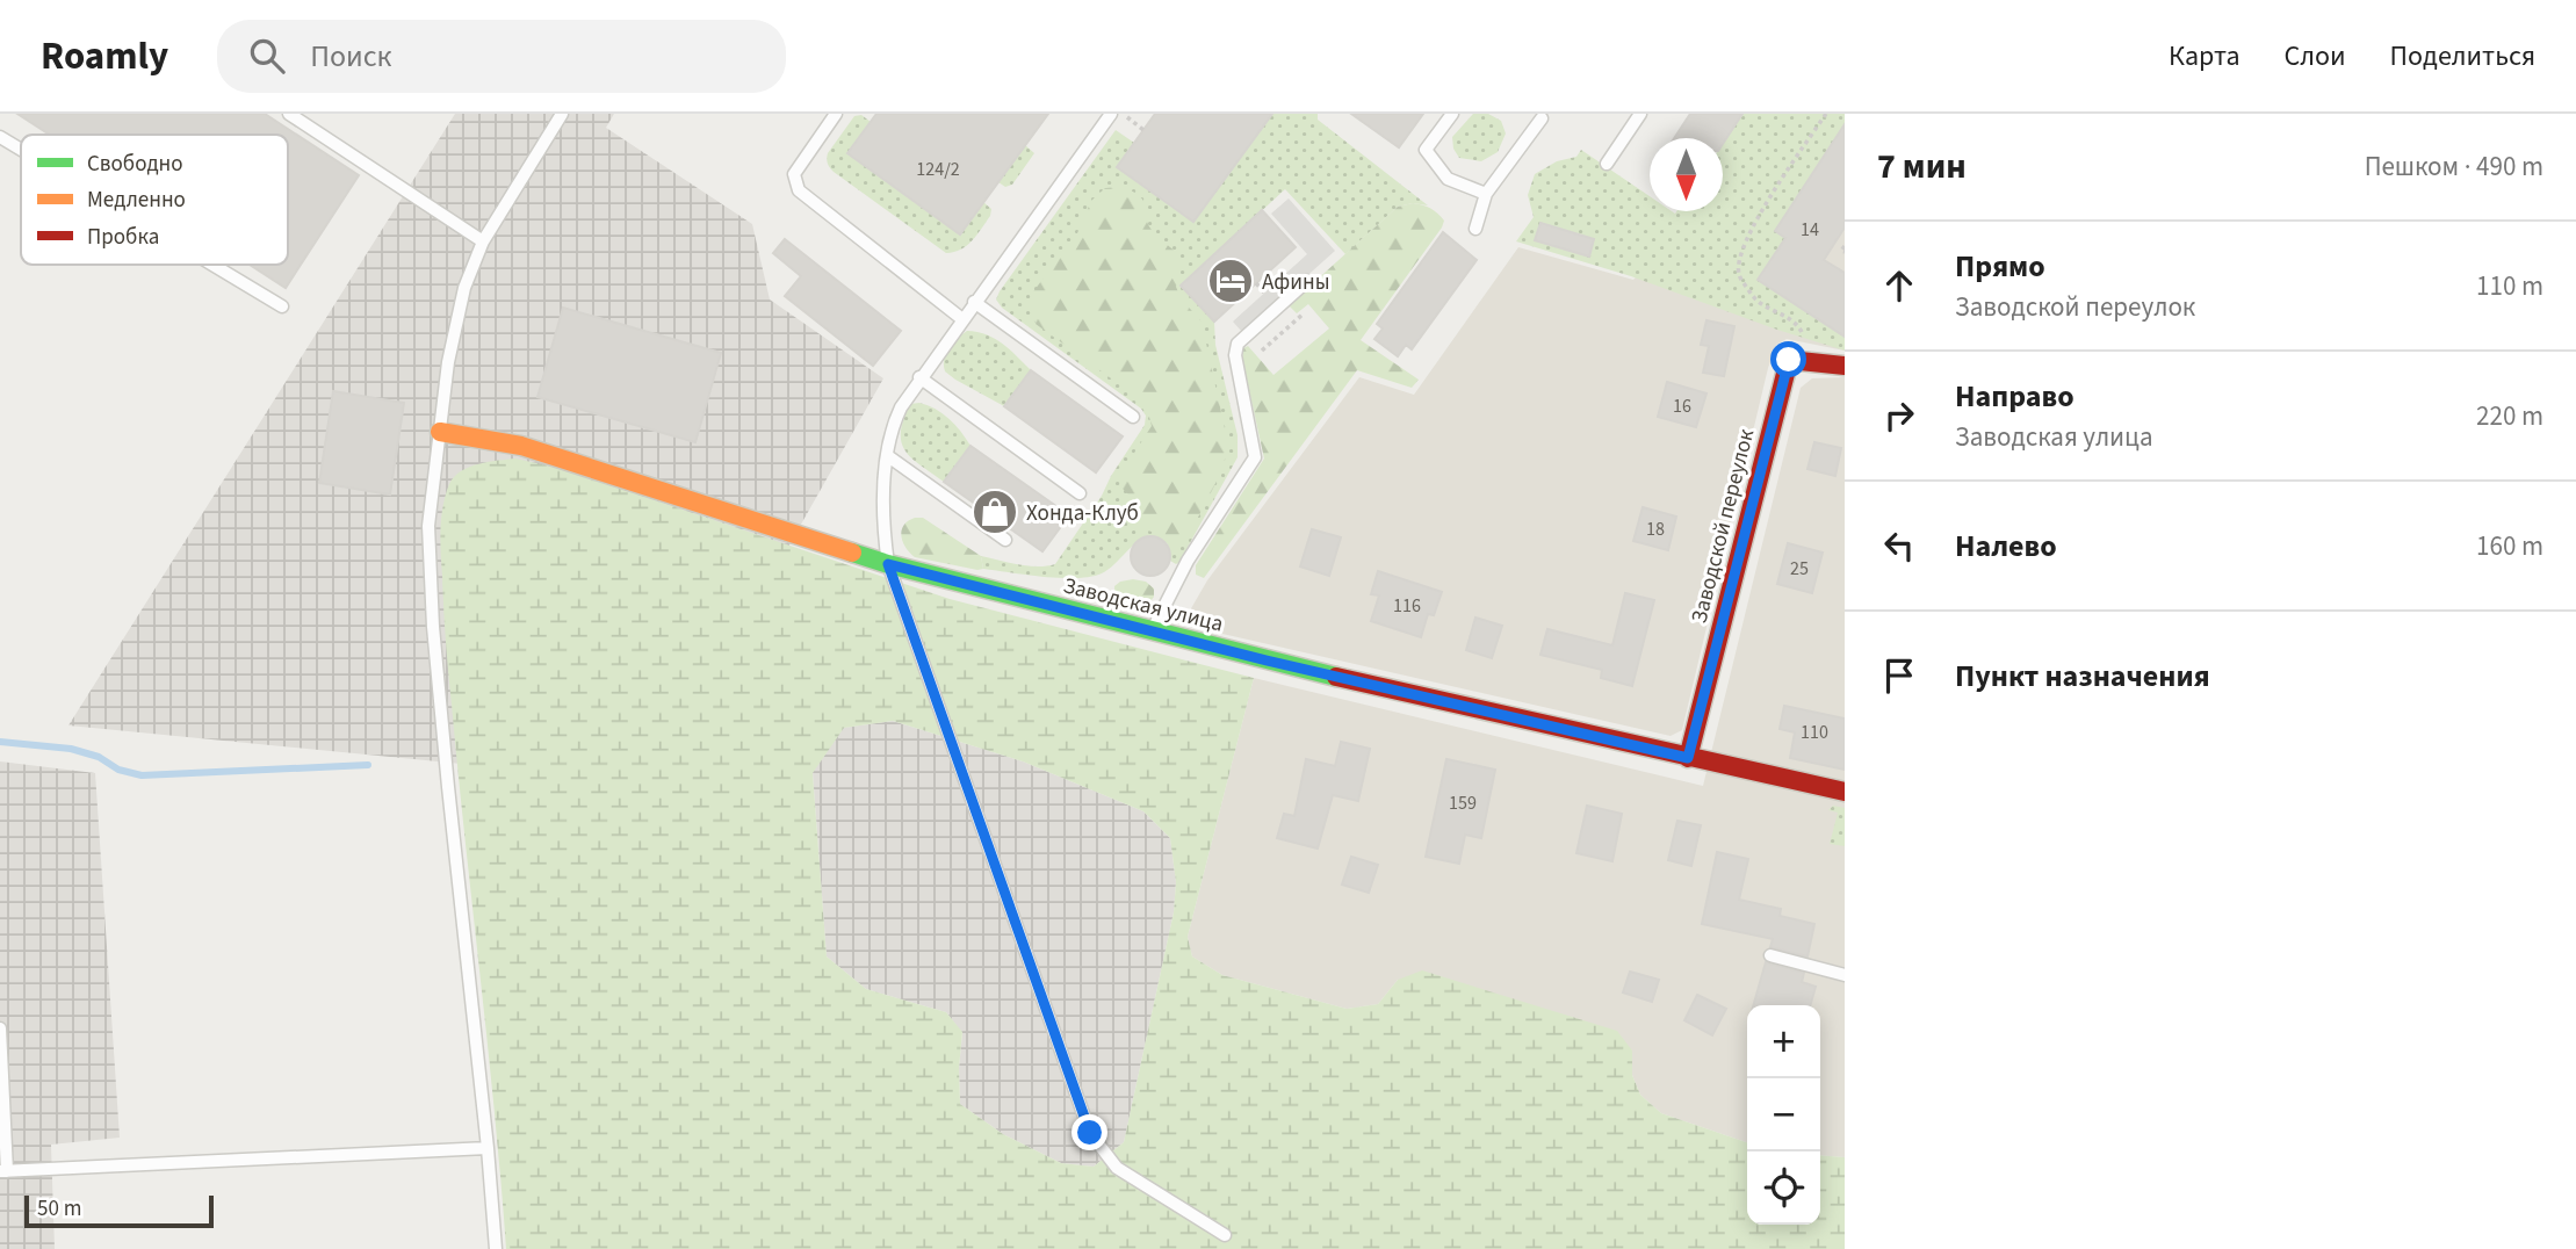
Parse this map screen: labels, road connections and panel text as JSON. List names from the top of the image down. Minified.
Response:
{"streets":{"street":["Заводской переулок","Заводская улица"]},"crossings":[["Заводской переулок","Заводская улица"]],"places":{"hotel":["Афины"],"shop":["Хонда-Клуб"]},"house_numbers":["124/2","14","16","18","25","116","110","159"],"legend":["Свободно","Медленно","Пробка"],"scale_bar":"50 m","north":"bottom","page":{"header":"Roamly","search":"Поиск","nav":["Карта","Слои","Поделиться"],"heading":["7 мин","Пешком · 490 m"],"list":[["Прямо","Заводской переулок","110 m"],["Направо","Заводская улица","220 m"],["Налево","160 m"],"Пункт назначения"],"map_buttons":["+","−"],"scale":"50 m"}}
